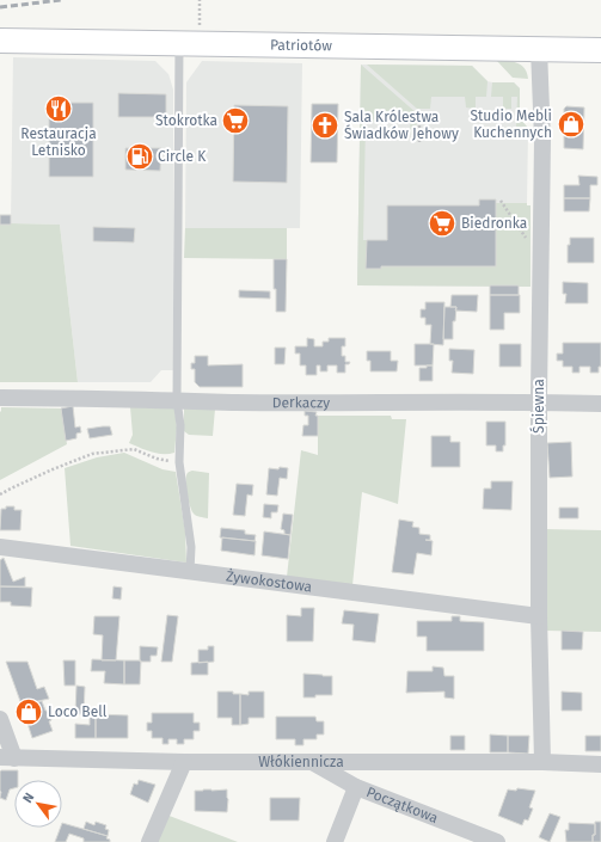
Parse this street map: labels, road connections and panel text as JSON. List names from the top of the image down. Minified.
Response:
{"streets":{"main road":["Patriotów"],"street":["Derkaczy","Śpiewna","Żywokostowa","Włókiennicza","Początkowa"]},"crossings":[["Patriotów","Śpiewna"],["Derkaczy","Śpiewna"],["Śpiewna","Żywokostowa"],["Śpiewna","Włókiennicza"],["Włókiennicza","Początkowa"]],"places":{"restaurant":["Restauracja Letnisko"],"supermarket":["Stokrotka","Biedronka"],"shop":["Studio Mebli Kuchennych","Loco Bell"],"church":["Sala Królestwa Świadków Jehowy"],"fuel station":["Circle K"]},"north":"top left"}
